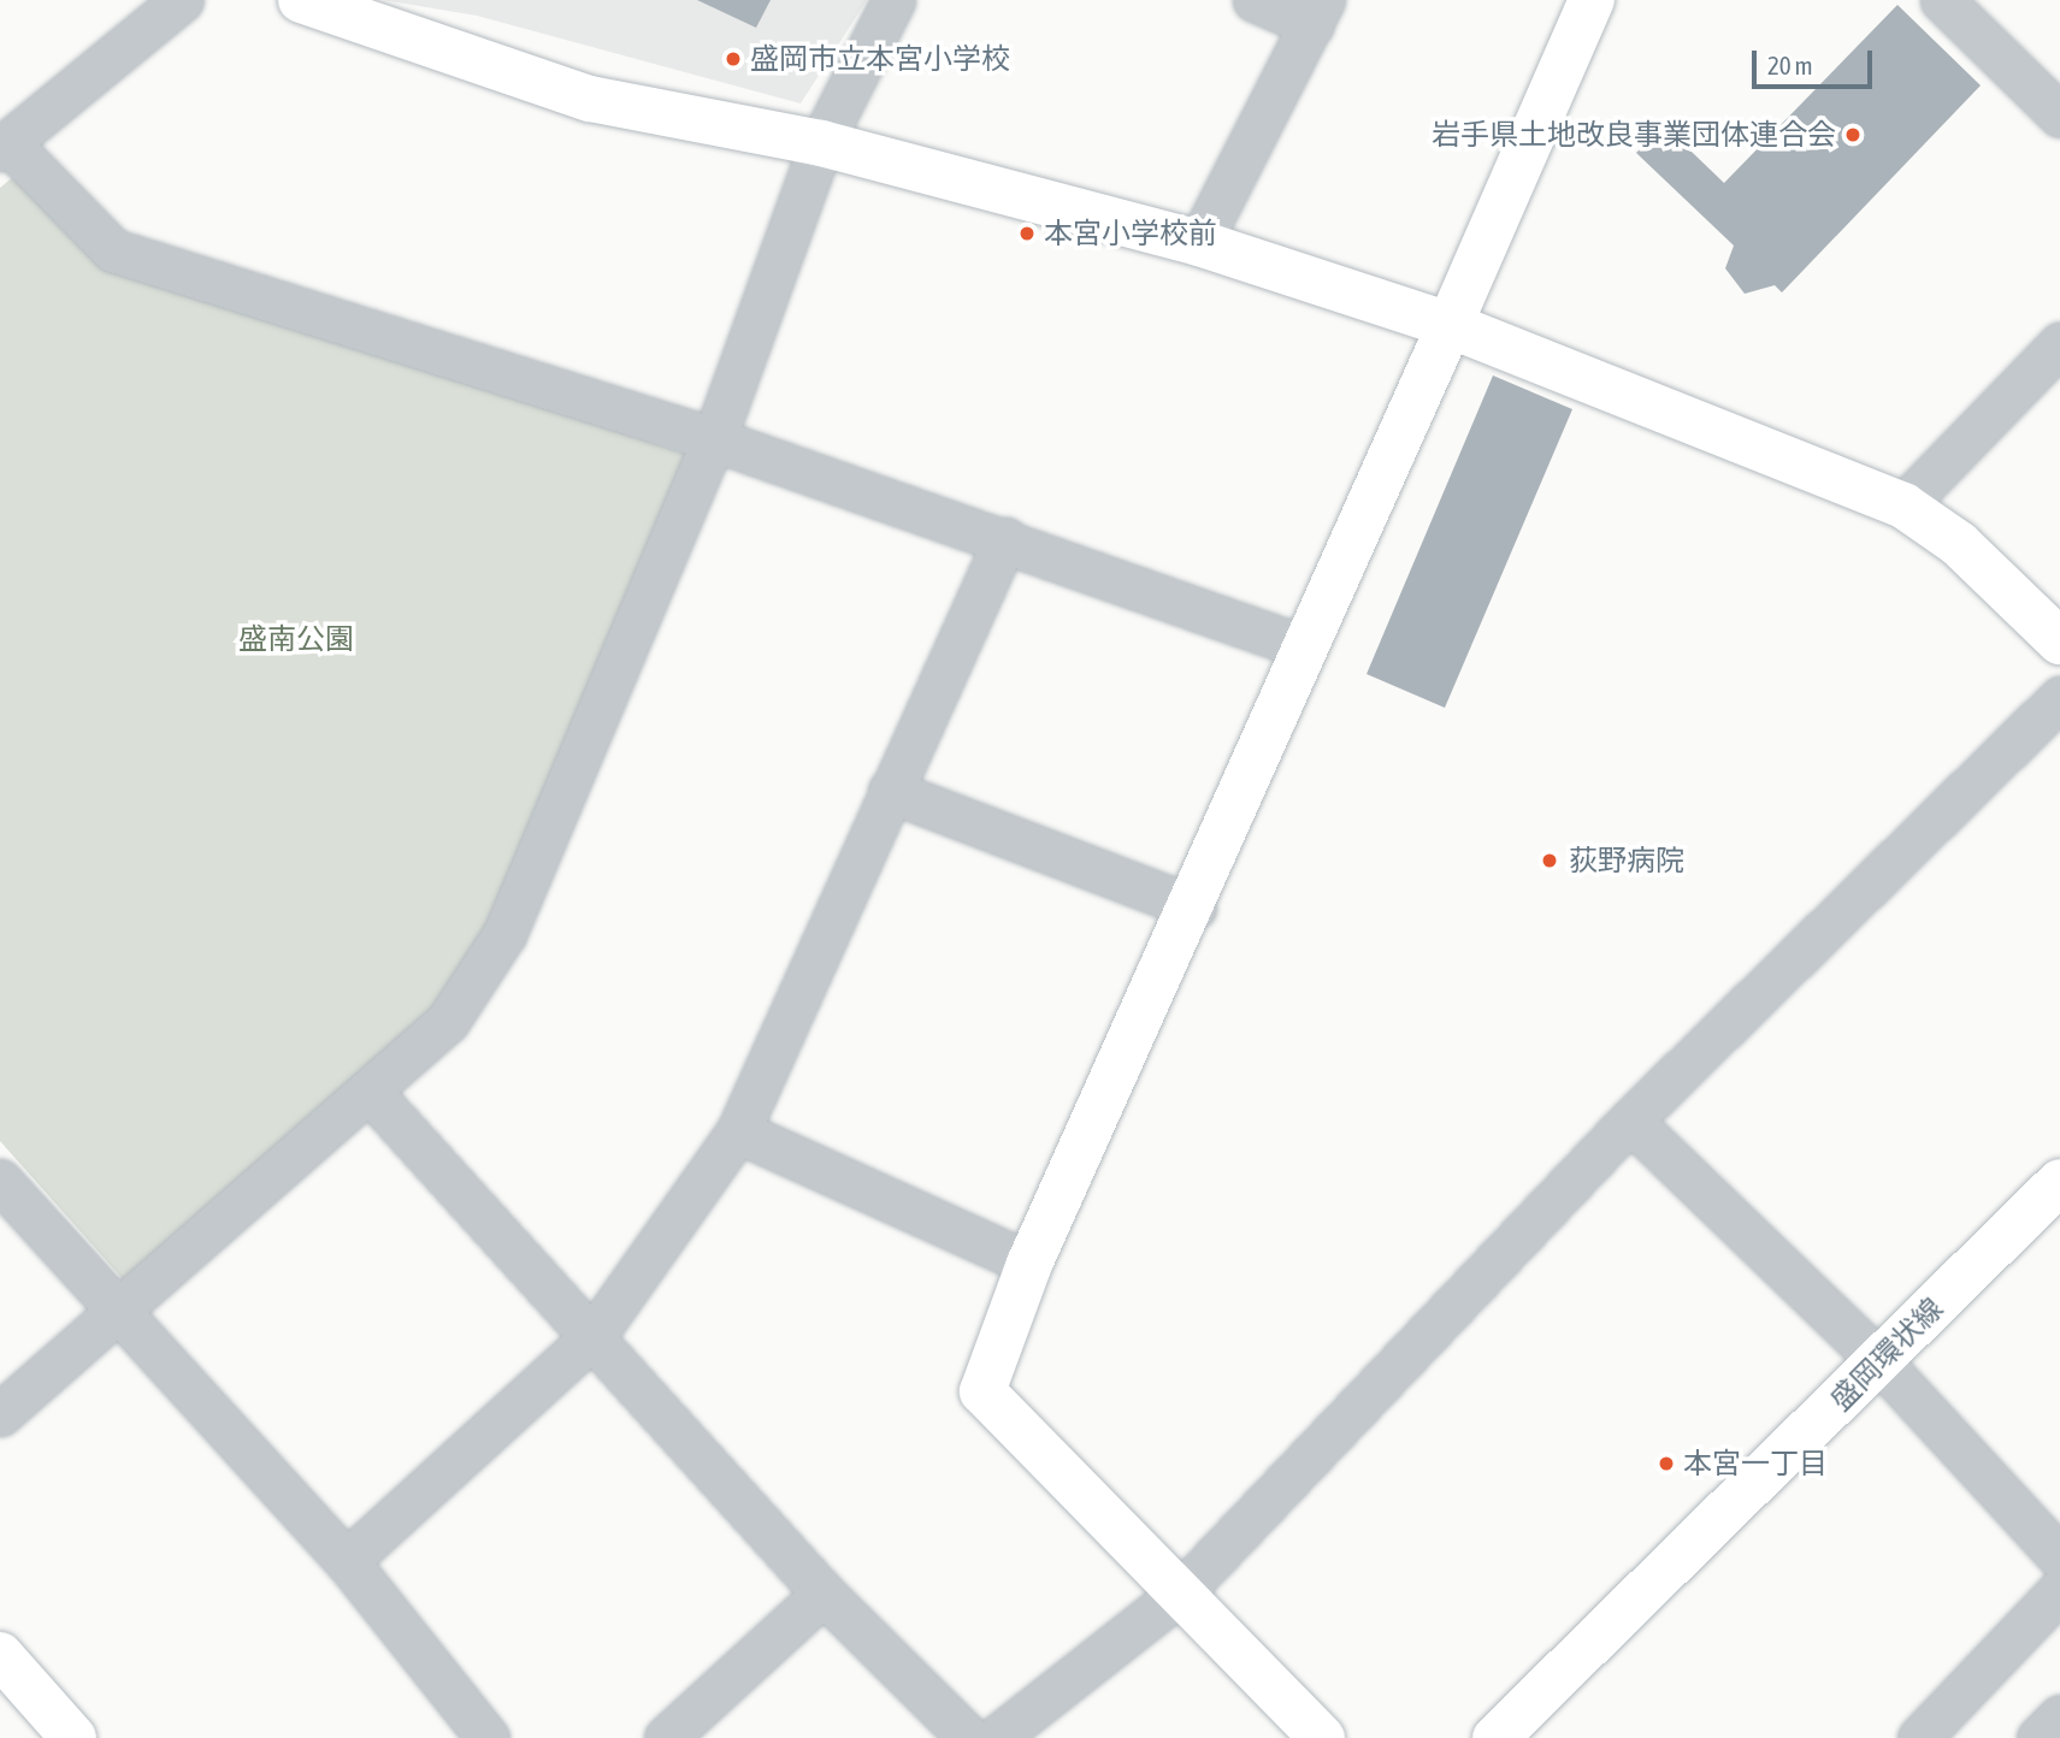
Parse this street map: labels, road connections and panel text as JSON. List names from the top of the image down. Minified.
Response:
{"streets":{"street":["盛岡環状線"]},"parks":["盛南公園"],"places":["盛岡市立本宮小学校","岩手県土地改良事業団体連合会","本宮小学校前","荻野病院","本宮一丁目"],"scale_bar":"20 m"}
